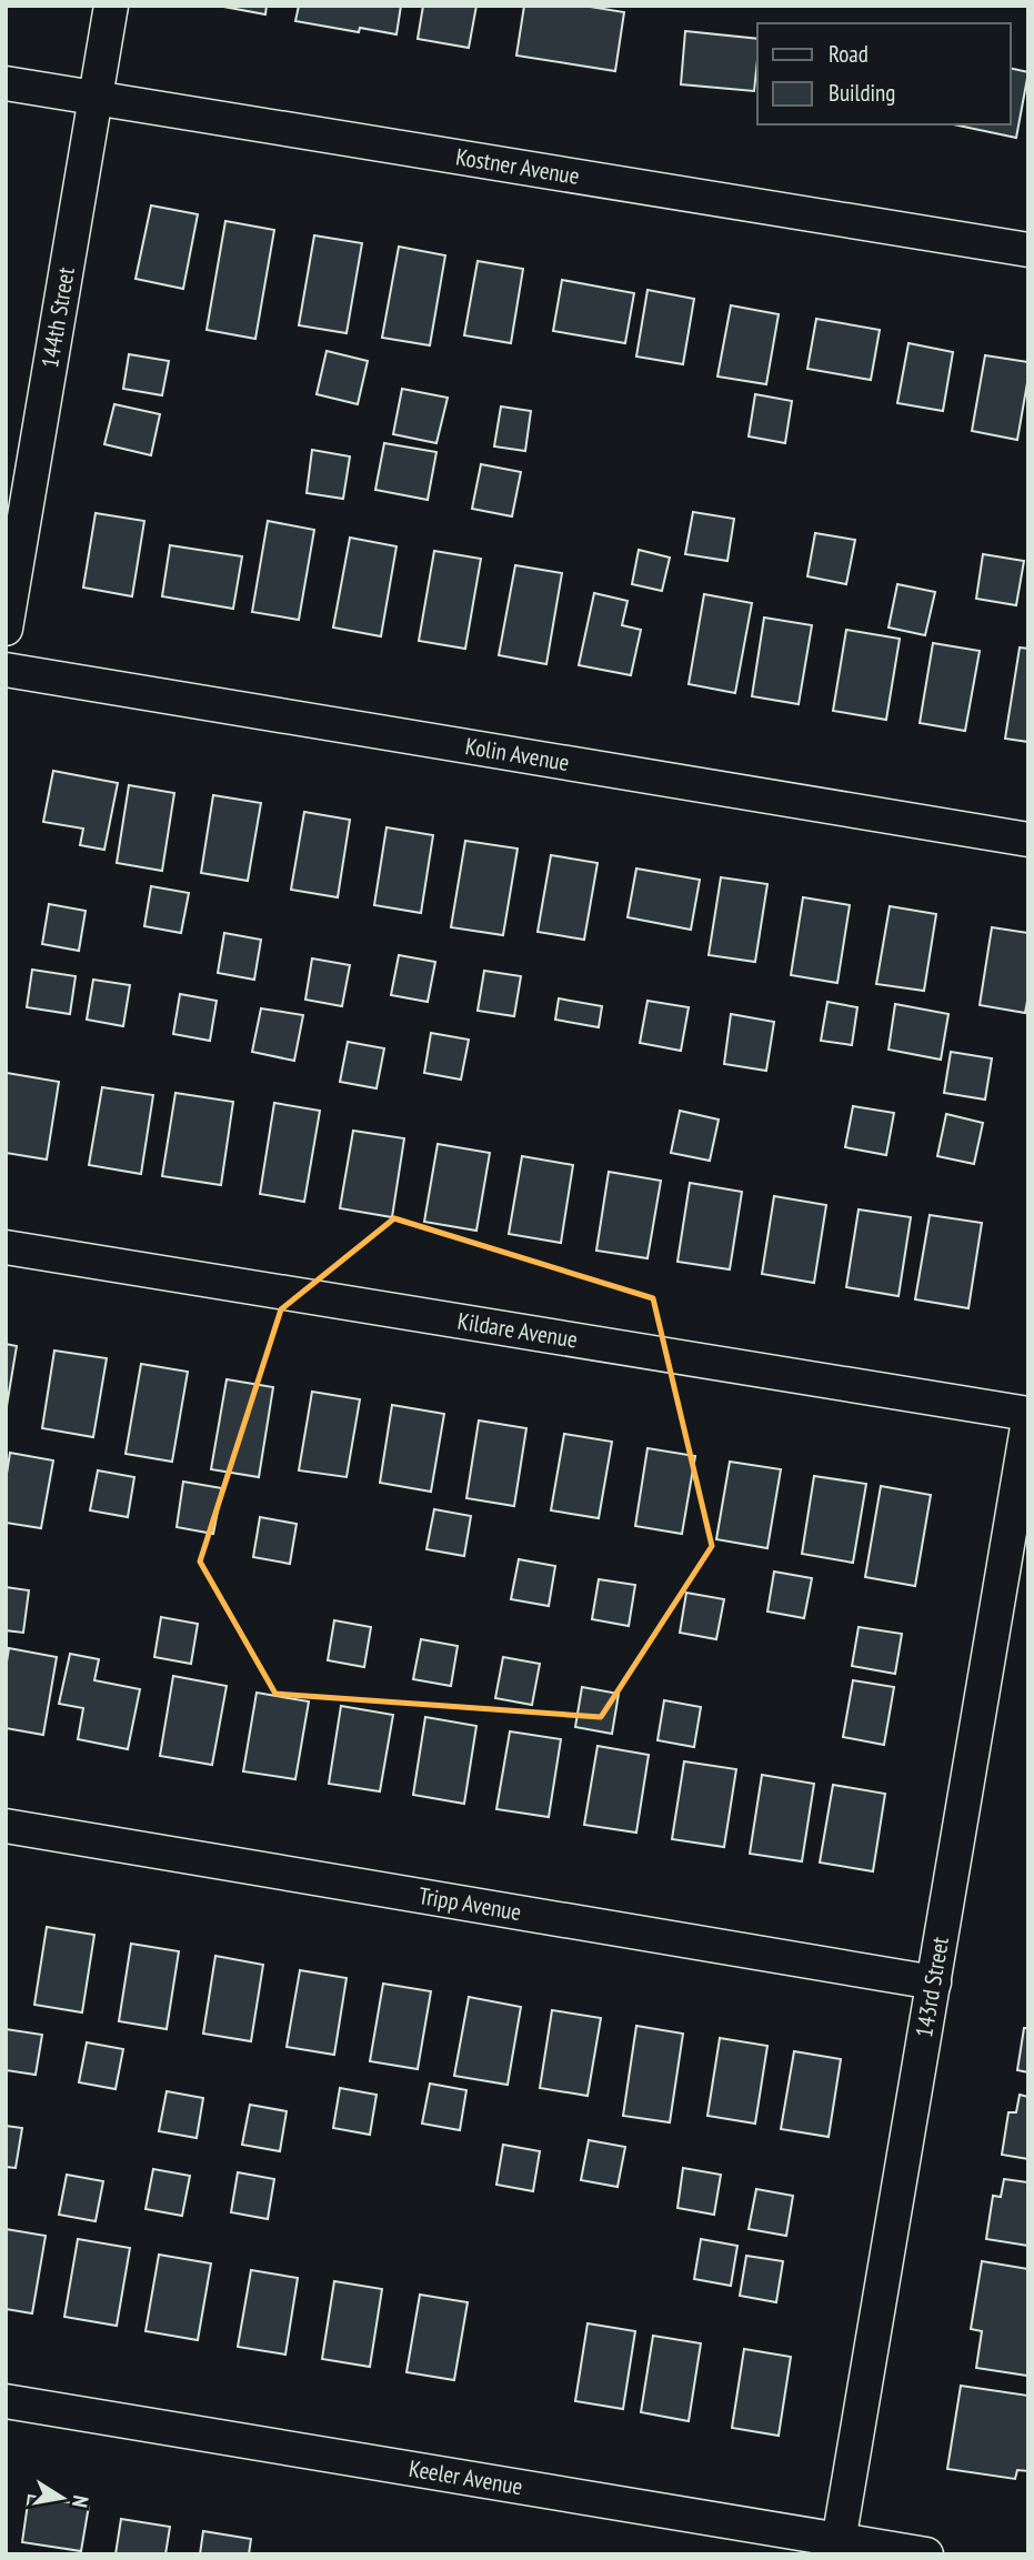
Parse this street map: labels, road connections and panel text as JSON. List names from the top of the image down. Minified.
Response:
{"streets":{"street":["Kostner Avenue","144th Street","Kolin Avenue","Kildare Avenue","Tripp Avenue","143rd Street","Keeler Avenue"]},"crossings":[["Kostner Avenue","144th Street"],["Tripp Avenue","143rd Street"],["143rd Street","Keeler Avenue"]],"legend":["Road","Building"],"north":"right"}
